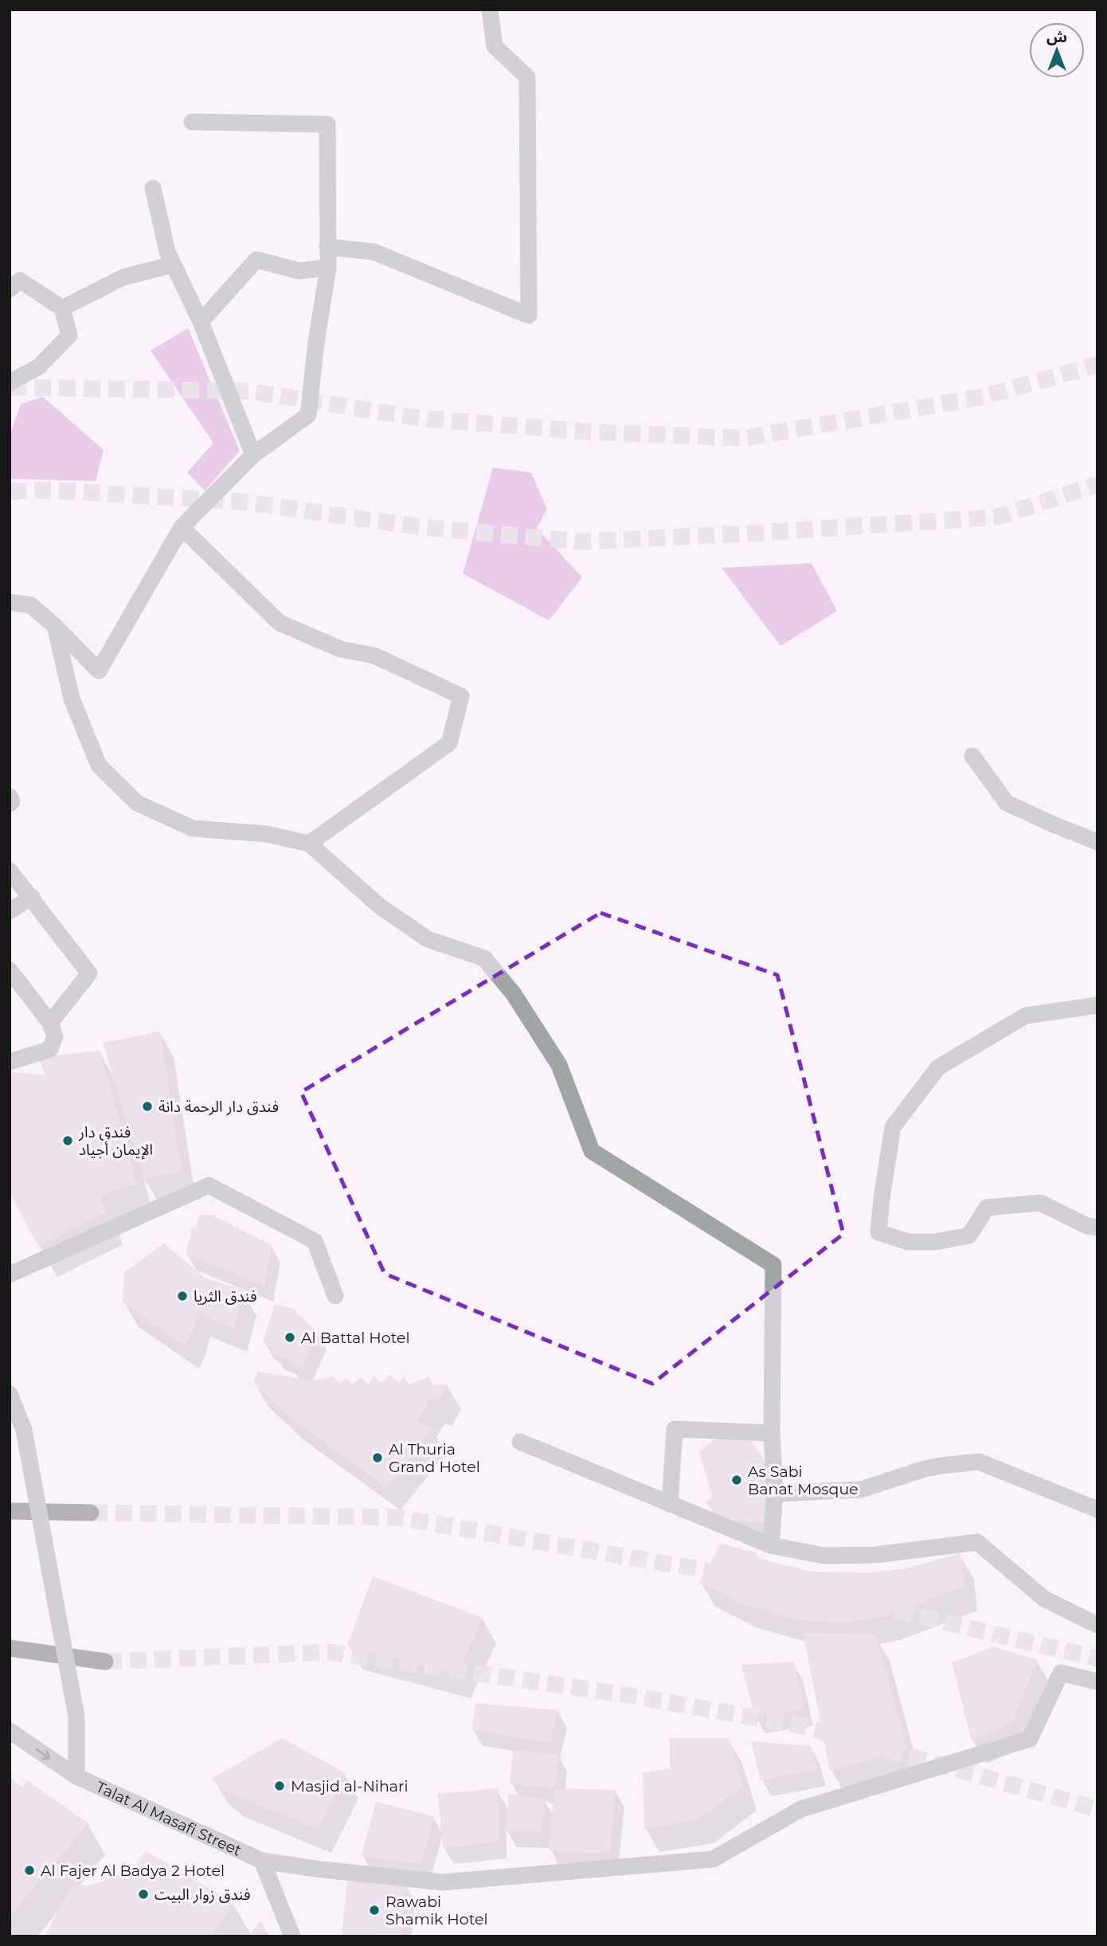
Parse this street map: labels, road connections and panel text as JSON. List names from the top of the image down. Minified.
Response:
{"streets":{"street":["Talat Al Masafi Street"]},"places":["فندق دار الرحمة دانة","فندق دار الإيمان أجياد","فندق الثريا","Al Battal Hotel","Al Thuria Grand Hotel","As Sabi Banat Mosque","Masjid al-Nihari","Al Fajer Al Badya 2 Hotel","فندق زوار البيت","Rawabi Shamik Hotel"],"north":"top"}
